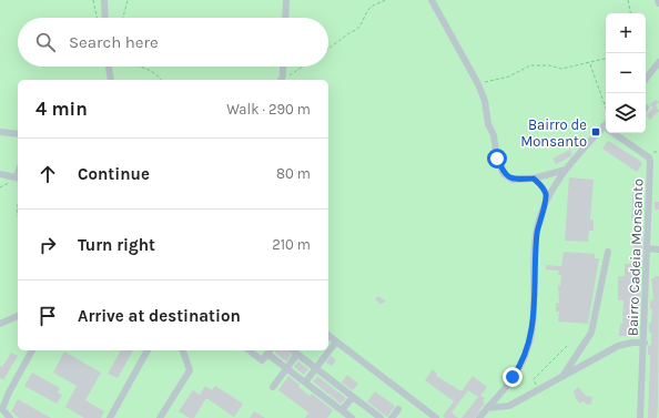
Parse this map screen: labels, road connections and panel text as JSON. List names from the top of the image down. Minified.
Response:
{"streets":{"street":["Bairro Cadeia Monsanto"]},"places":{"transit":["Bairro de Monsanto"]},"page":{"map_buttons":["+","−"],"search":"Search here","heading":["4 min","Walk · 290 m"],"list":[["Continue","80 m"],["Turn right","210 m"],"Arrive at destination"]}}
